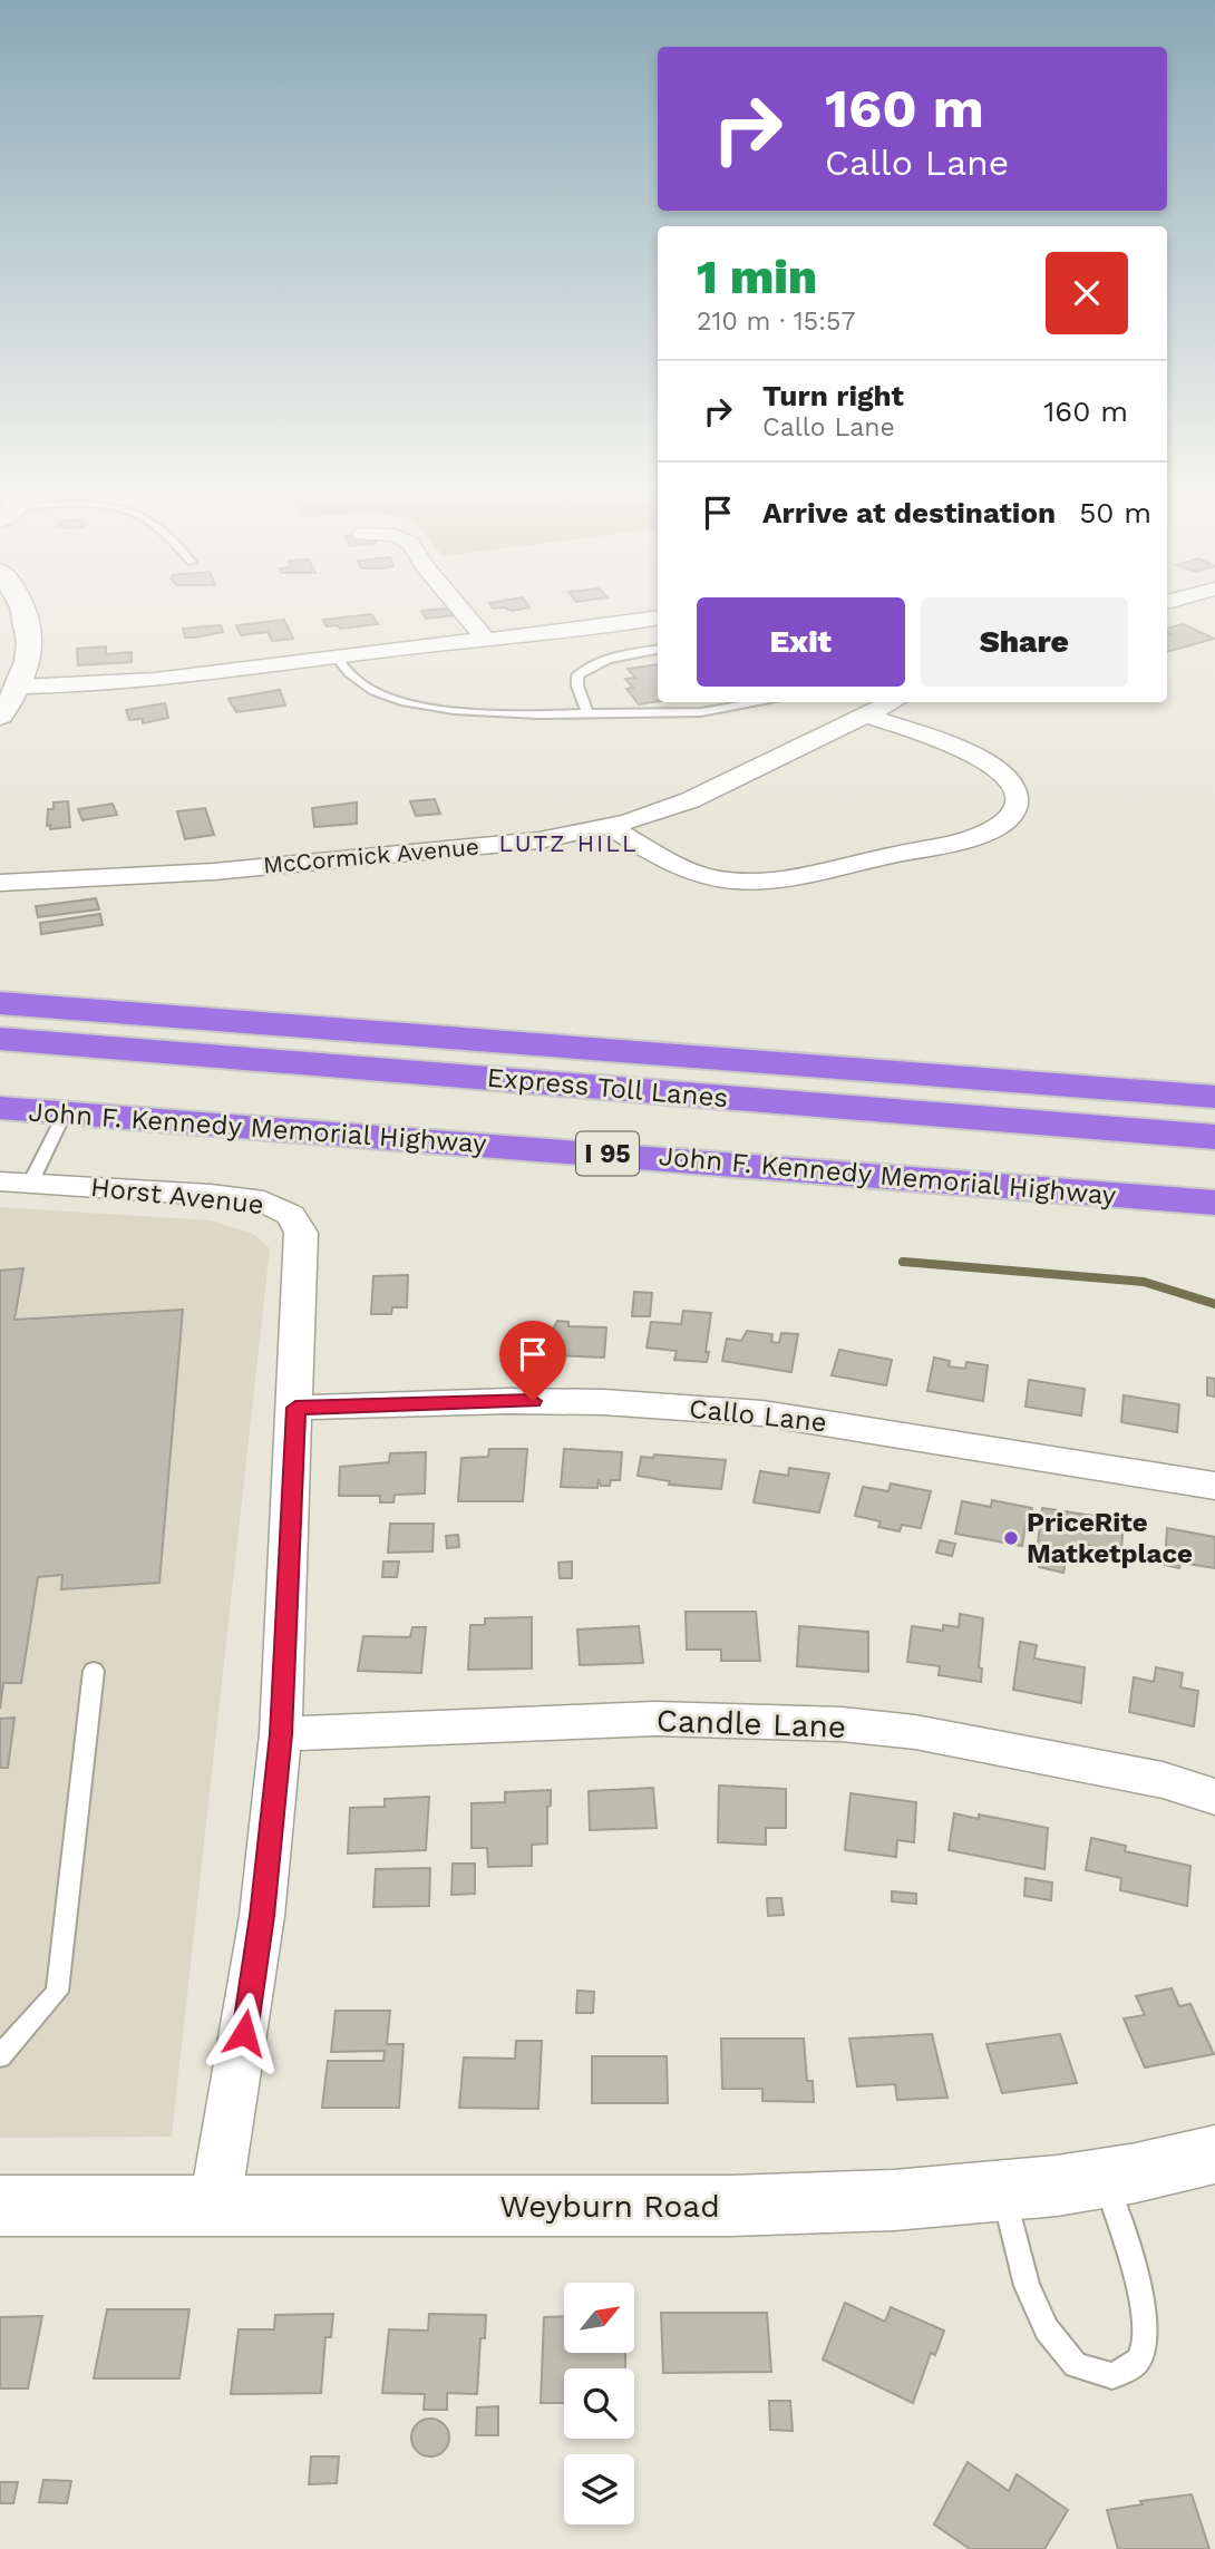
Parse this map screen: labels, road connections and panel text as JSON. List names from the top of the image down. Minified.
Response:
{"streets":{"highway":["Express Toll Lanes","John F. Kennedy Memorial Highway","I 95"],"street":["McCormick Avenue","Horst Avenue","Callo Lane","Candle Lane","Weyburn Road"]},"crossings":[["Horst Avenue","Callo Lane"],["Horst Avenue","Candle Lane"],["Horst Avenue","Weyburn Road"]],"districts":["LUTZ HILL"],"places":["PriceRite Matketplace"],"north":"top right","page":{"turn":["160 m","Callo Lane"],"heading":["1 min","210 m · 15:57"],"list":[{"name":"Turn right","note":"Callo Lane","value":"160 m"},{"name":"Arrive at destination","value":"50 m"}],"buttons":["Exit","Share"]}}
